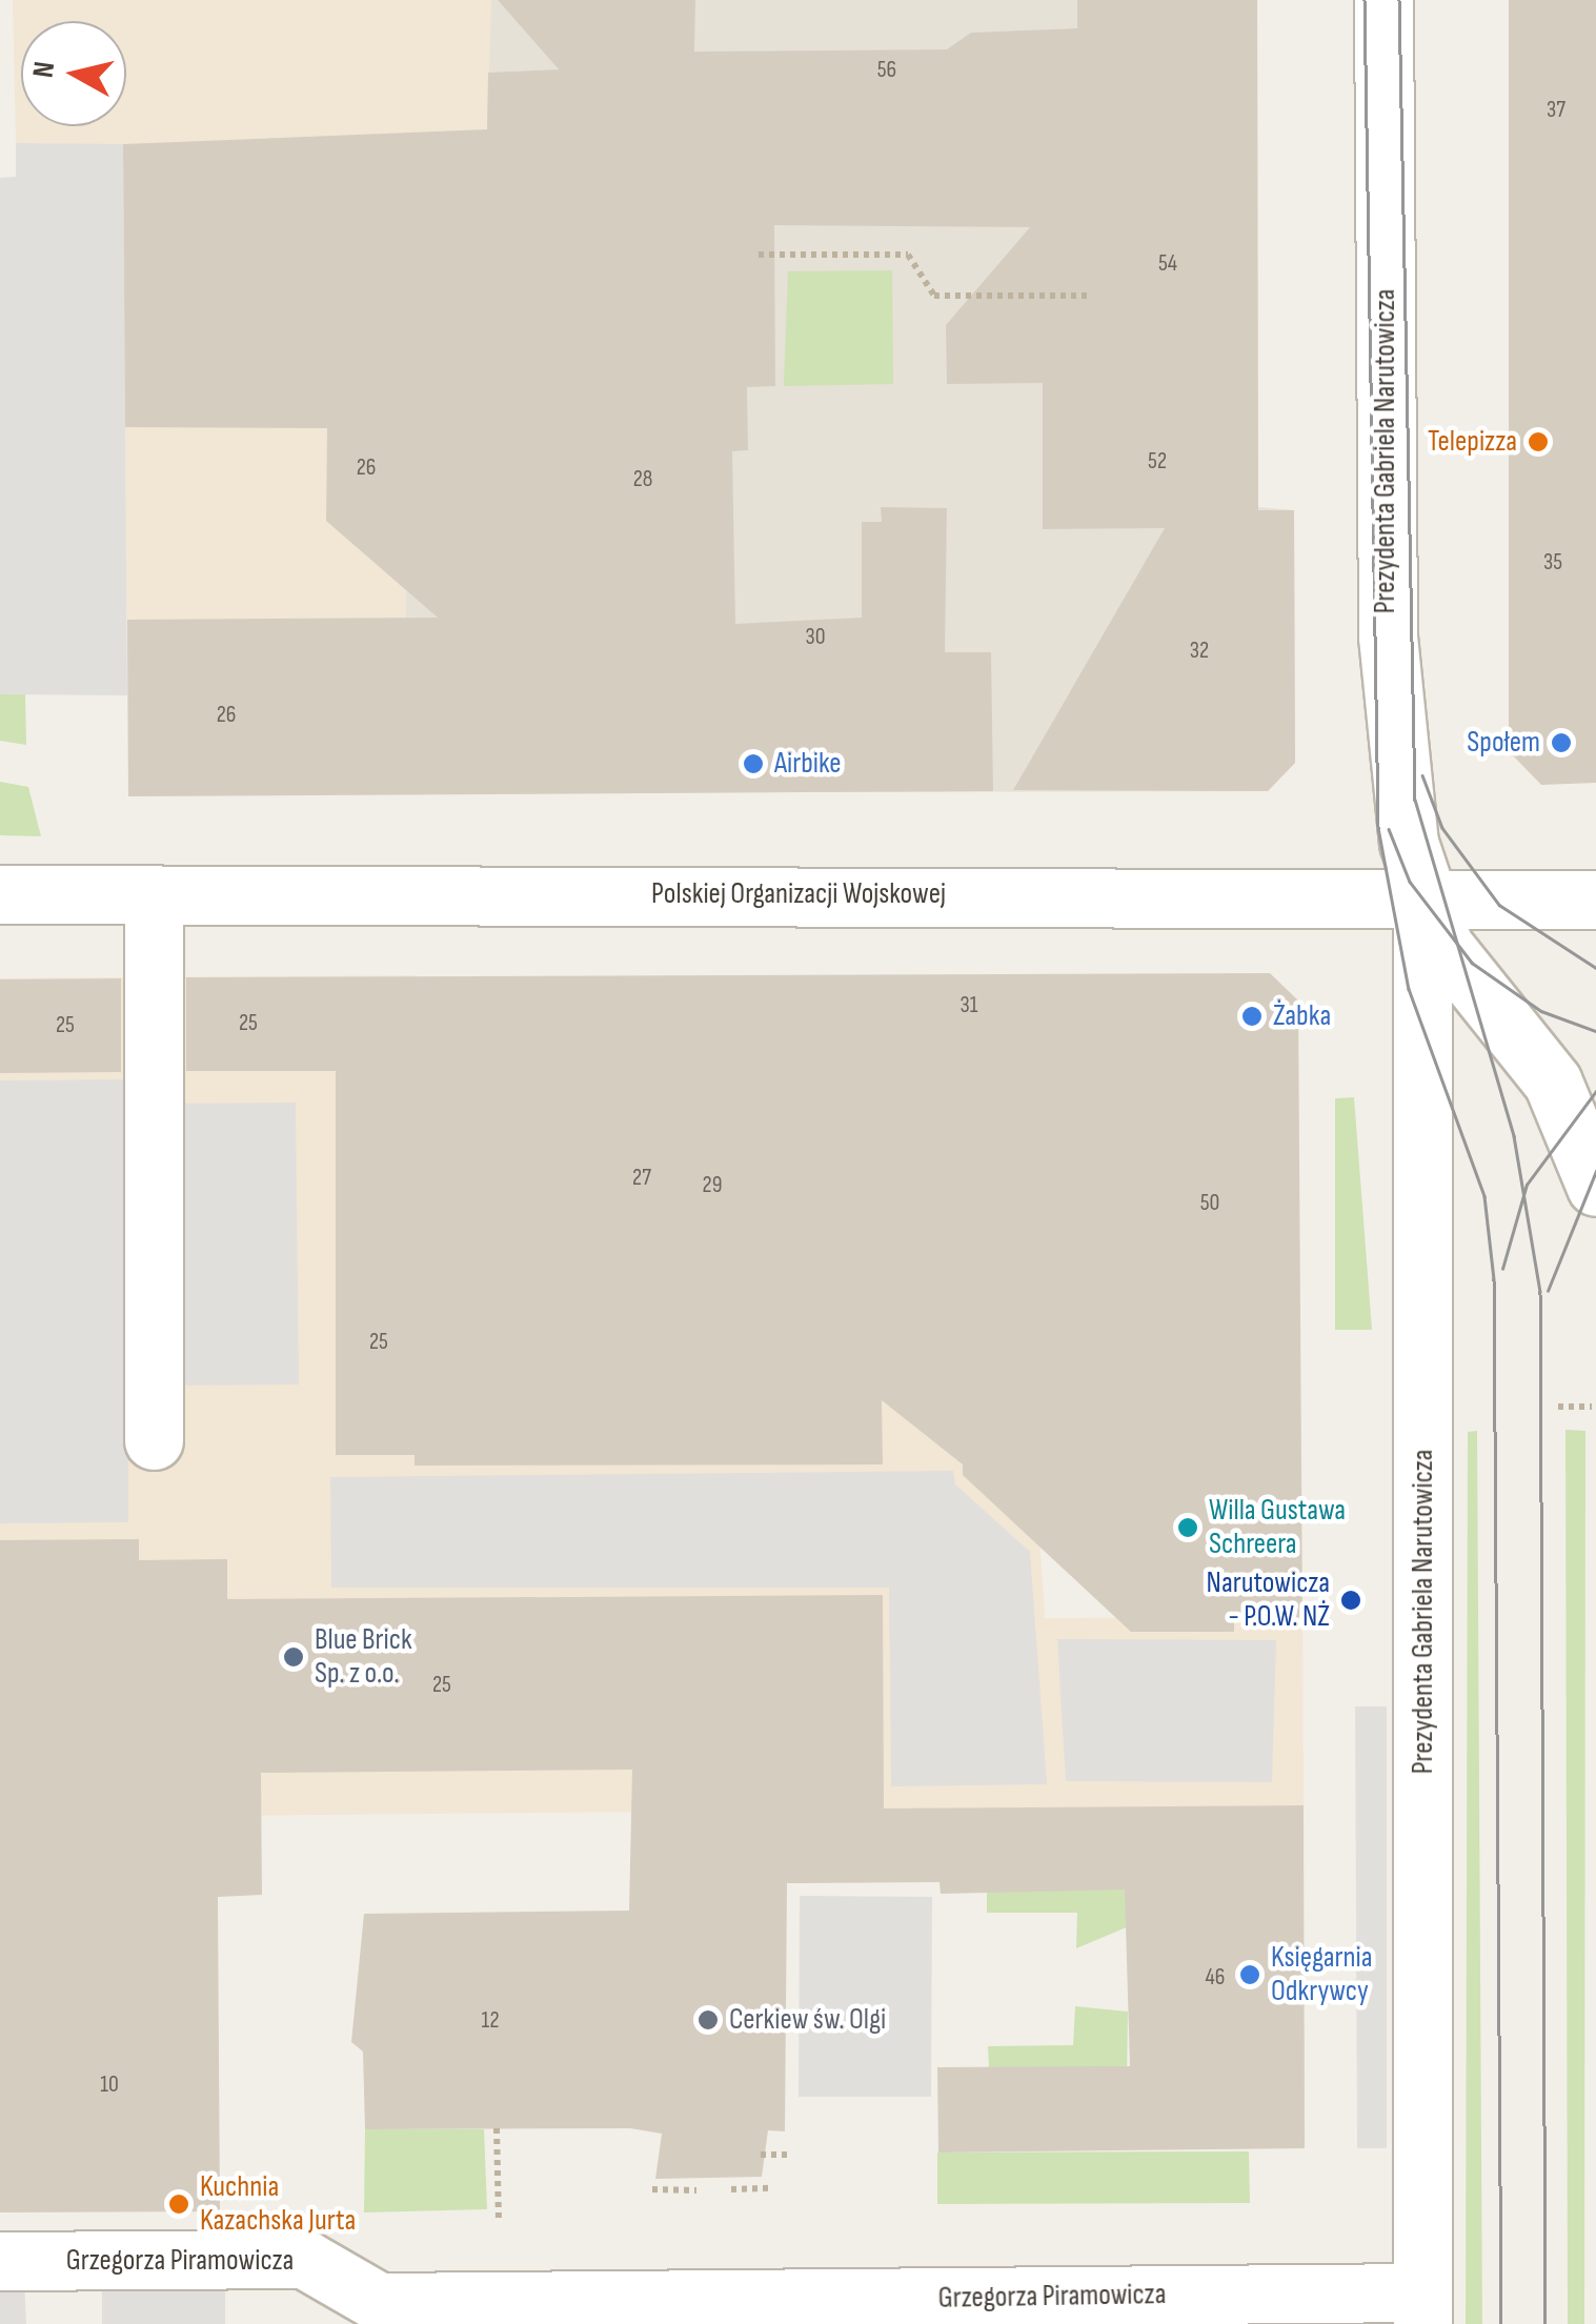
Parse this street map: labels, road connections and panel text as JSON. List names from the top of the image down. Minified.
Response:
{"streets":{"street":["Prezydenta Gabriela Narutowicza","Polskiej Organizacji Wojskowej","Grzegorza Piramowicza"]},"crossings":[["Prezydenta Gabriela Narutowicza","Polskiej Organizacji Wojskowej"],["Prezydenta Gabriela Narutowicza","Grzegorza Piramowicza"]],"places":["Telepizza","Społem","Airbike","Żabka","Willa Gustawa Schreera","Narutowicza - P.O.W. NŻ","Blue Brick Sp. z o.o.","Księgarnia Odkrywcy","Cerkiew św. Olgi","Kuchnia Kazachska Jurta"],"house_numbers":["56","37","54","52","26","28","35","30","32","26","31","25","25","27","29","50","25","25","46","12","10"],"north":"left"}
